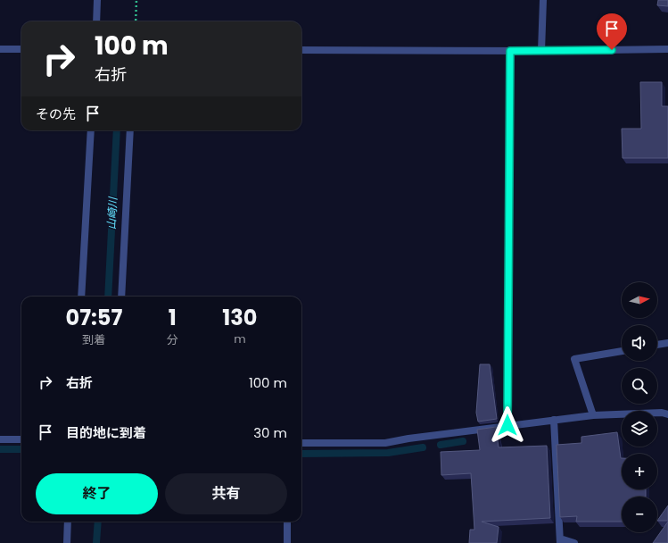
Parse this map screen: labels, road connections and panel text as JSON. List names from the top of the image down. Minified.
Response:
{"water":["山崎川"],"north":"right","page":{"turn":["100 m","右折"],"then":"その先","map_buttons":["+","−"],"eta":["07:57","到着","1","分","130","m"],"list":[{"name":"右折","value":"100 m"},{"name":"目的地に到着","value":"30 m"}],"buttons":["終了","共有"]}}
